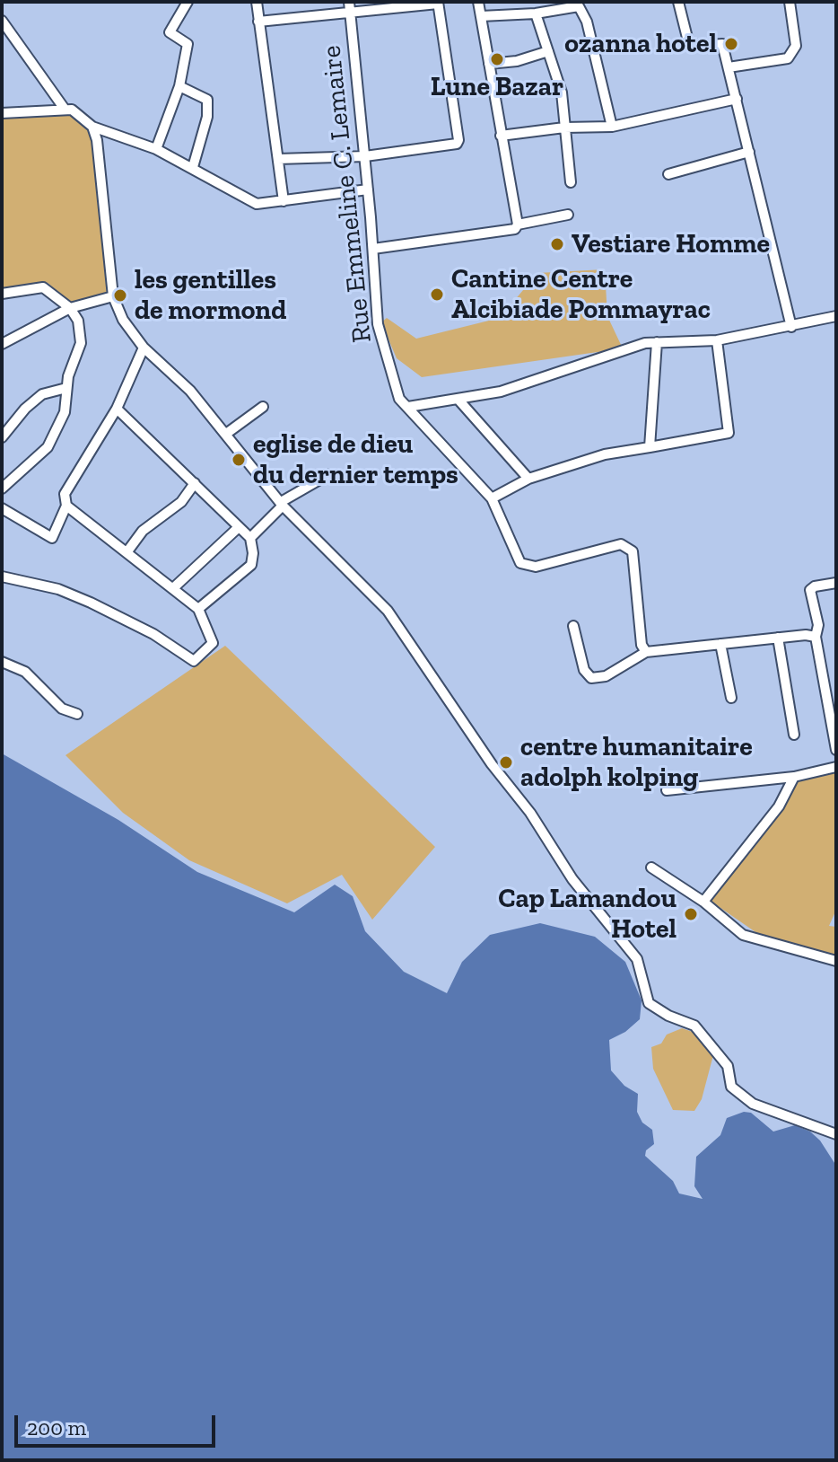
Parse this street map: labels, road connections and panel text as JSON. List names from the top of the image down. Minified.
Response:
{"streets":{"street":["Rue Emmeline C. Lemaire"]},"places":["ozanna hotel","Lune Bazar","Vestiare Homme","Cantine Centre Alcibiade Pommayrac","les gentilles de mormond","eglise de dieu du dernier temps","centre humanitaire adolph kolping","Cap Lamandou Hotel"],"scale_bar":"200 m"}
